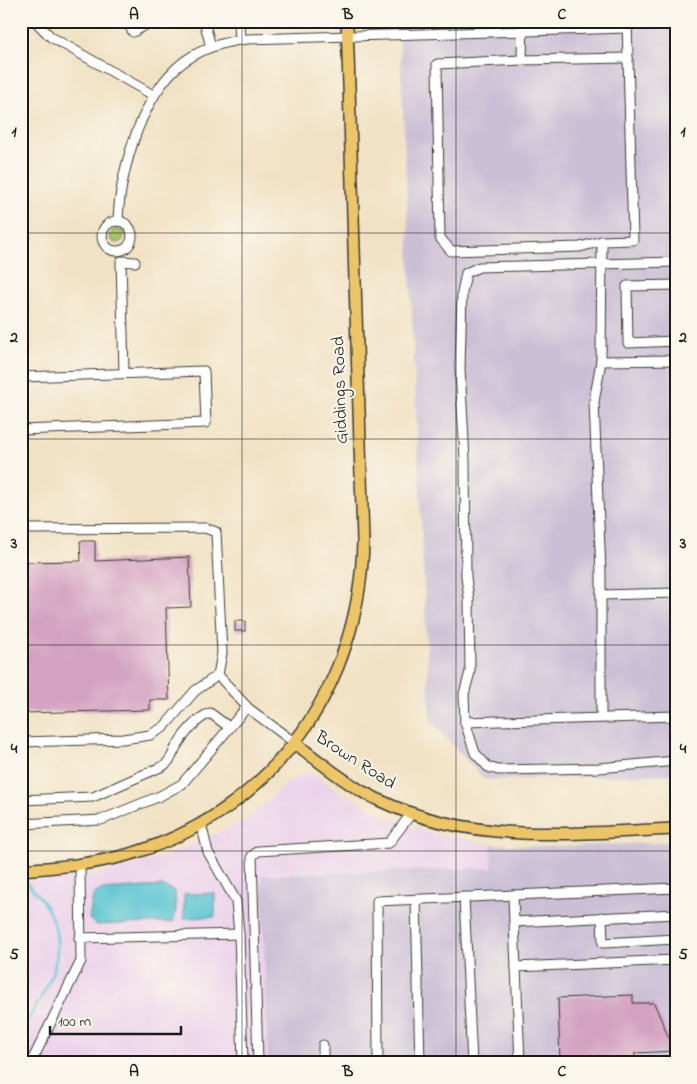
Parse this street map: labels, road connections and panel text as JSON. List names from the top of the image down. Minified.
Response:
{"streets":{"main road":["Giddings Road","Brown Road"]},"crossings":[["Giddings Road","Brown Road"]],"scale_bar":"100 m","grid":{"columns":["A","B","C"],"rows":["1","2","3","4","5"]}}
